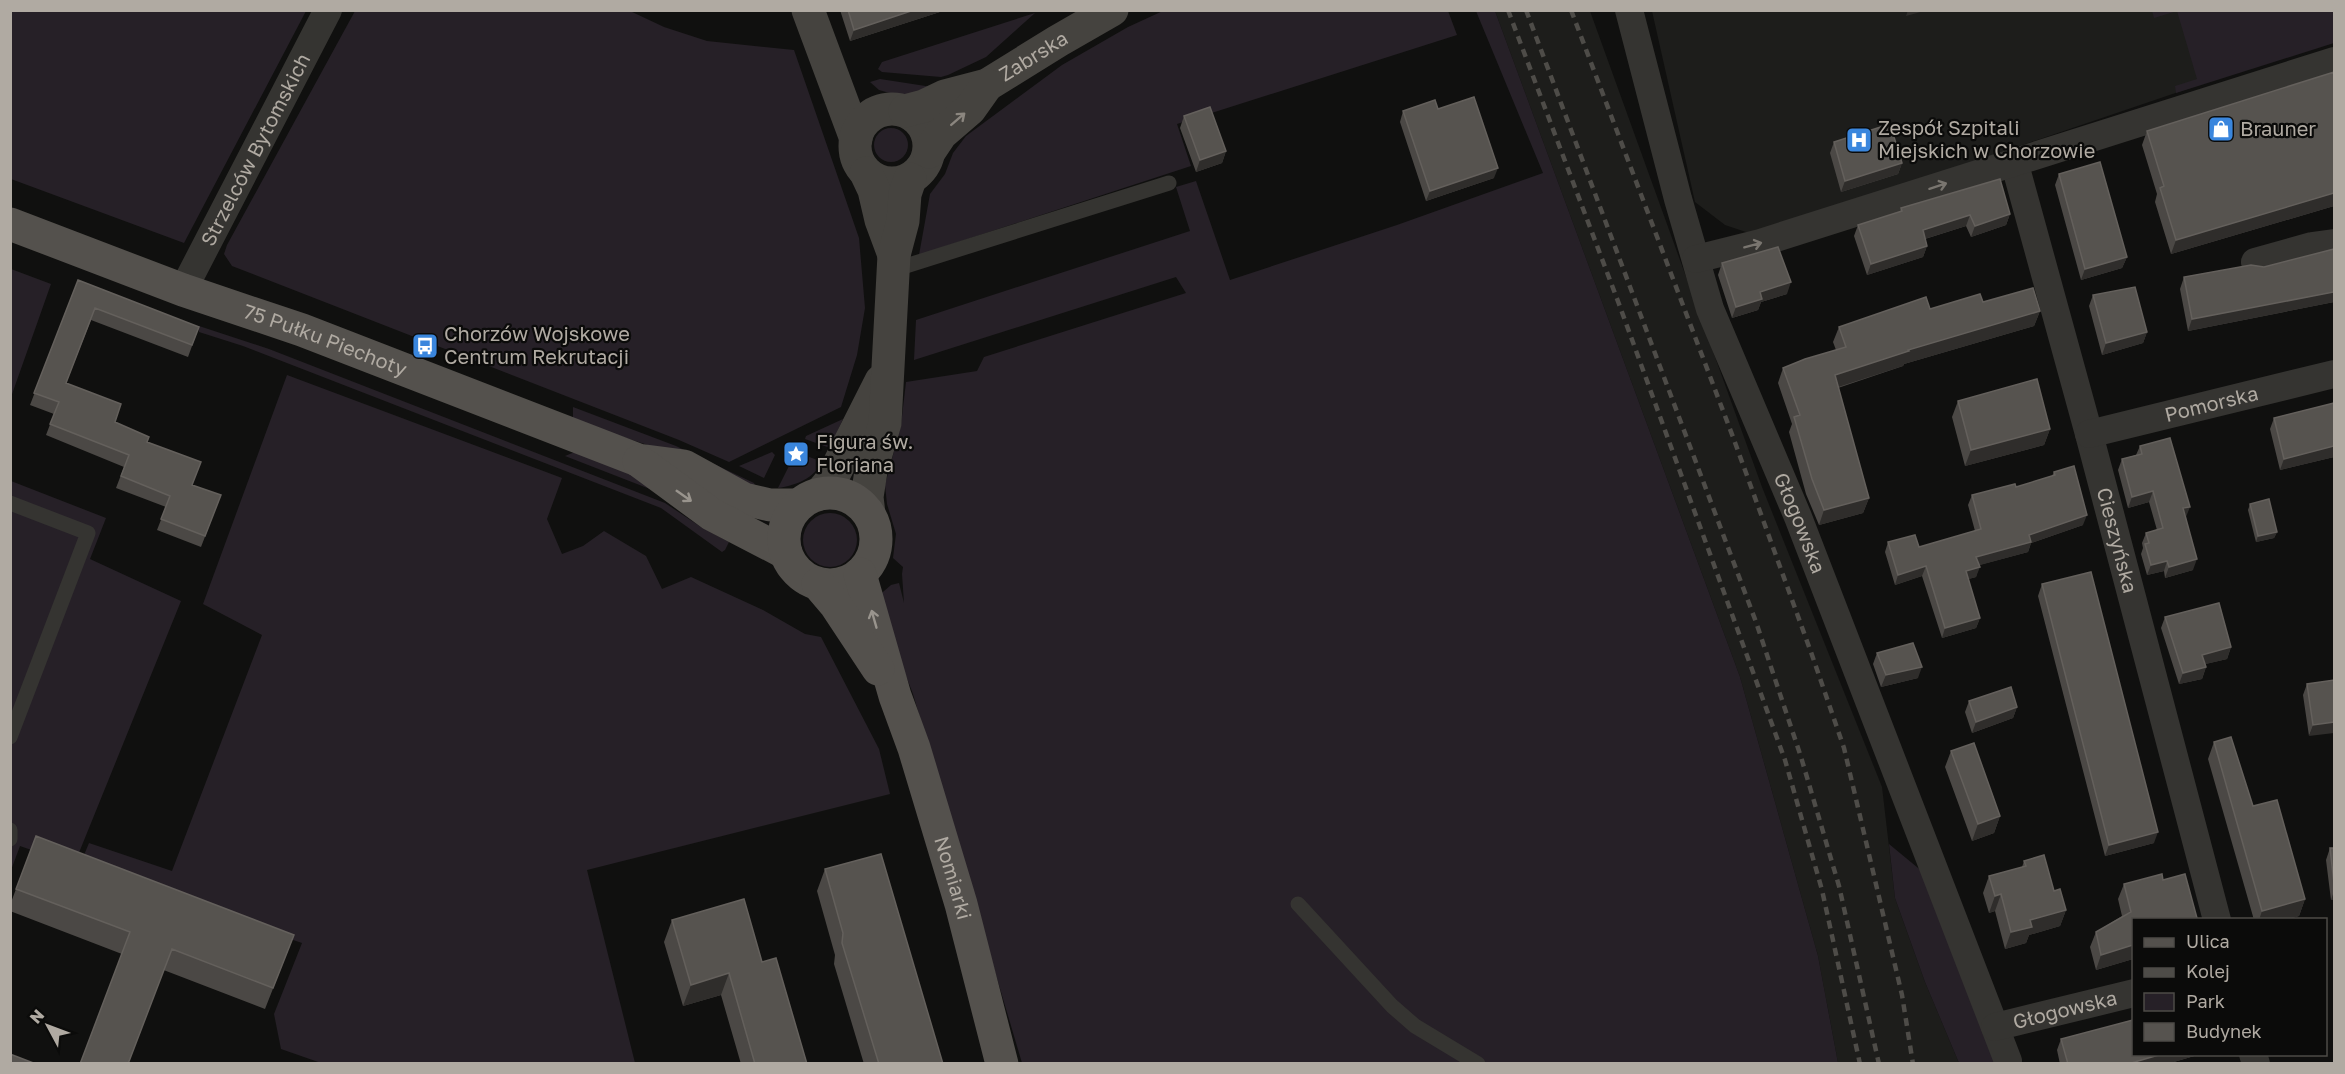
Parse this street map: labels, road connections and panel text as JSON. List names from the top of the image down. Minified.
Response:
{"streets":{"main road":["75 Pułku Piechoty","Nomiarki"],"street":["Zabrska","Strzelców Bytomskich","Pomorska","Głogowska","Cieszyńska"]},"crossings":[["Strzelców Bytomskich","75 Pułku Piechoty"],["75 Pułku Piechoty","Nomiarki"],["Pomorska","Cieszyńska"]],"places":{"shop":["Brauner"],"hospital":["Zespół Szpitali Miejskich w Chorzowie"],"bus stop":["Chorzów Wojskowe Centrum Rekrutacji"],"place":["Figura św. Floriana"]},"legend":["Ulica","Kolej","Park","Budynek"],"north":"top left"}
